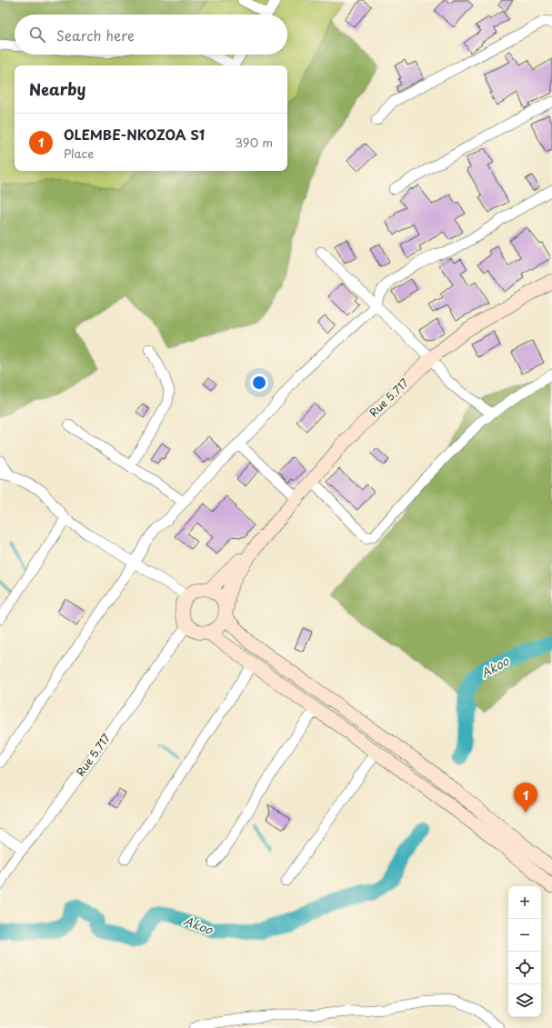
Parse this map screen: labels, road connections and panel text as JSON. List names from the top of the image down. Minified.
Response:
{"streets":{"street":["Rue 5.717"]},"water":["Akoo"],"page":{"search":"Search here","heading":"Nearby","list":[{"mark":"1","name":"OLEMBE-NKOZOA S1","note":"Place","value":"390 m"}],"pins":"1","map_buttons":["+","−"]}}
